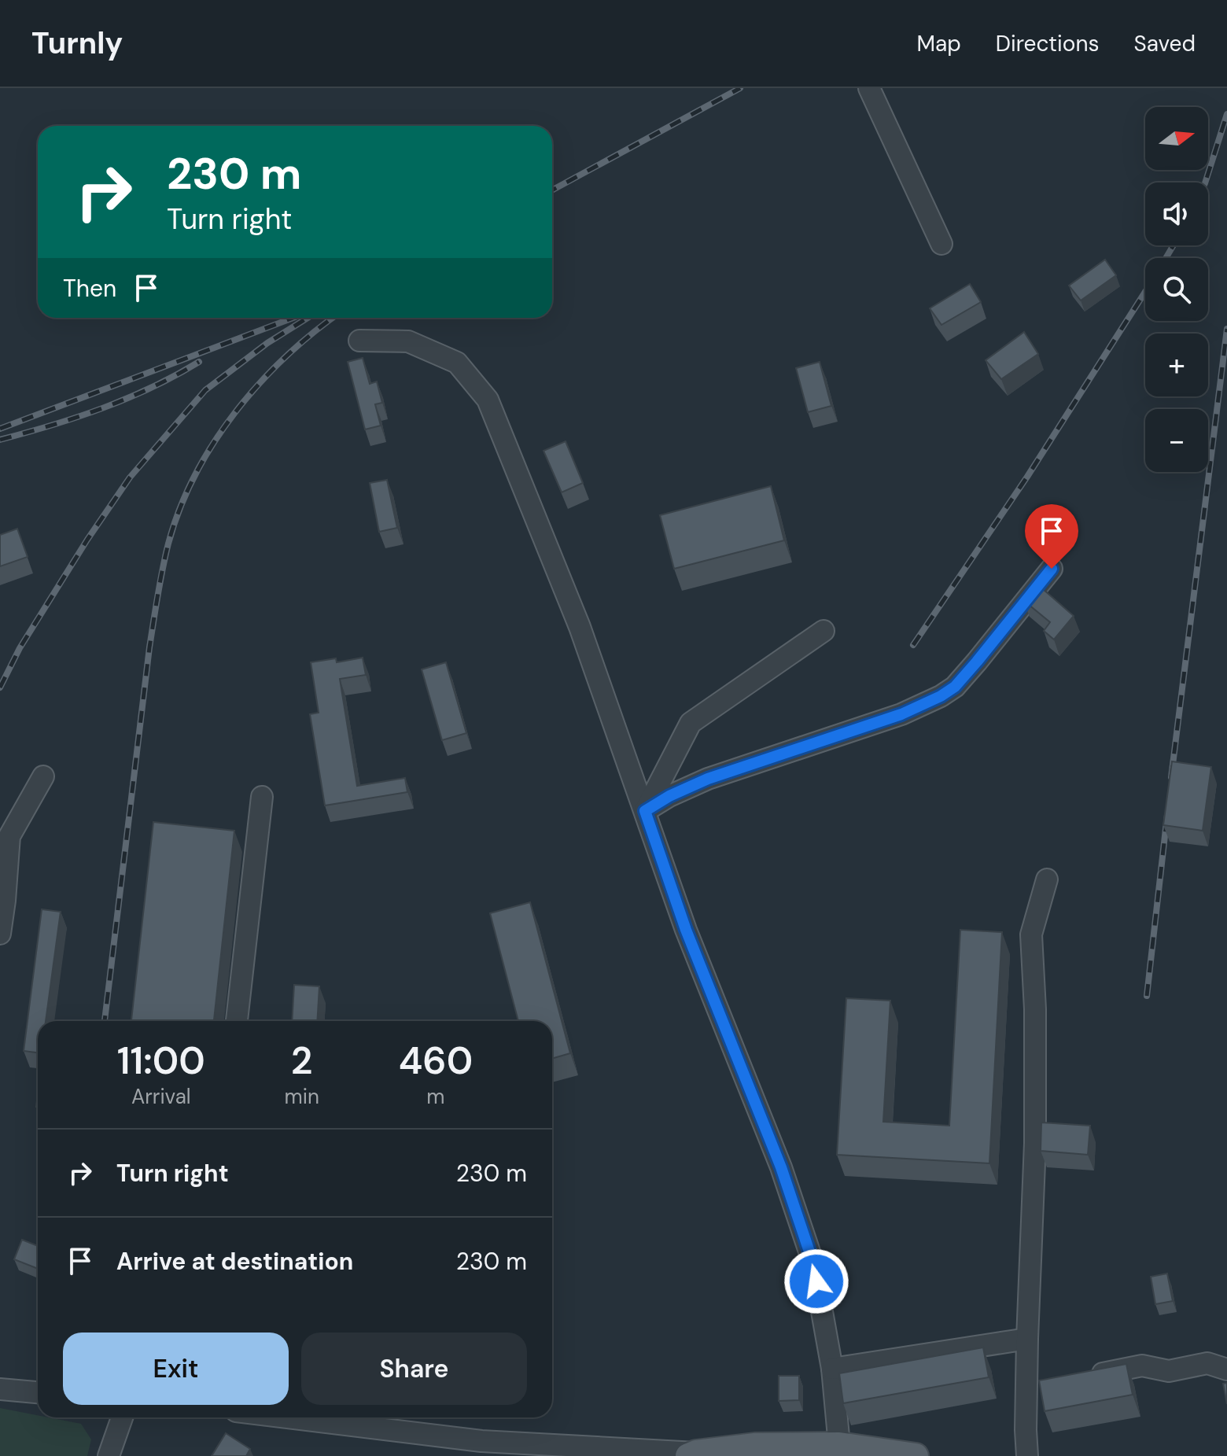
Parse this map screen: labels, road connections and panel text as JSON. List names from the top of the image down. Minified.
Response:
{"north":"right","page":{"header":"Turnly","nav":["Map","Directions","Saved"],"map_buttons":["+","−"],"turn":["230 m","Turn right"],"then":"Then","eta":["11:00","Arrival","2","min","460","m"],"list":[{"name":"Turn right","value":"230 m"},{"name":"Arrive at destination","value":"230 m"}],"buttons":["Exit","Share"]}}
